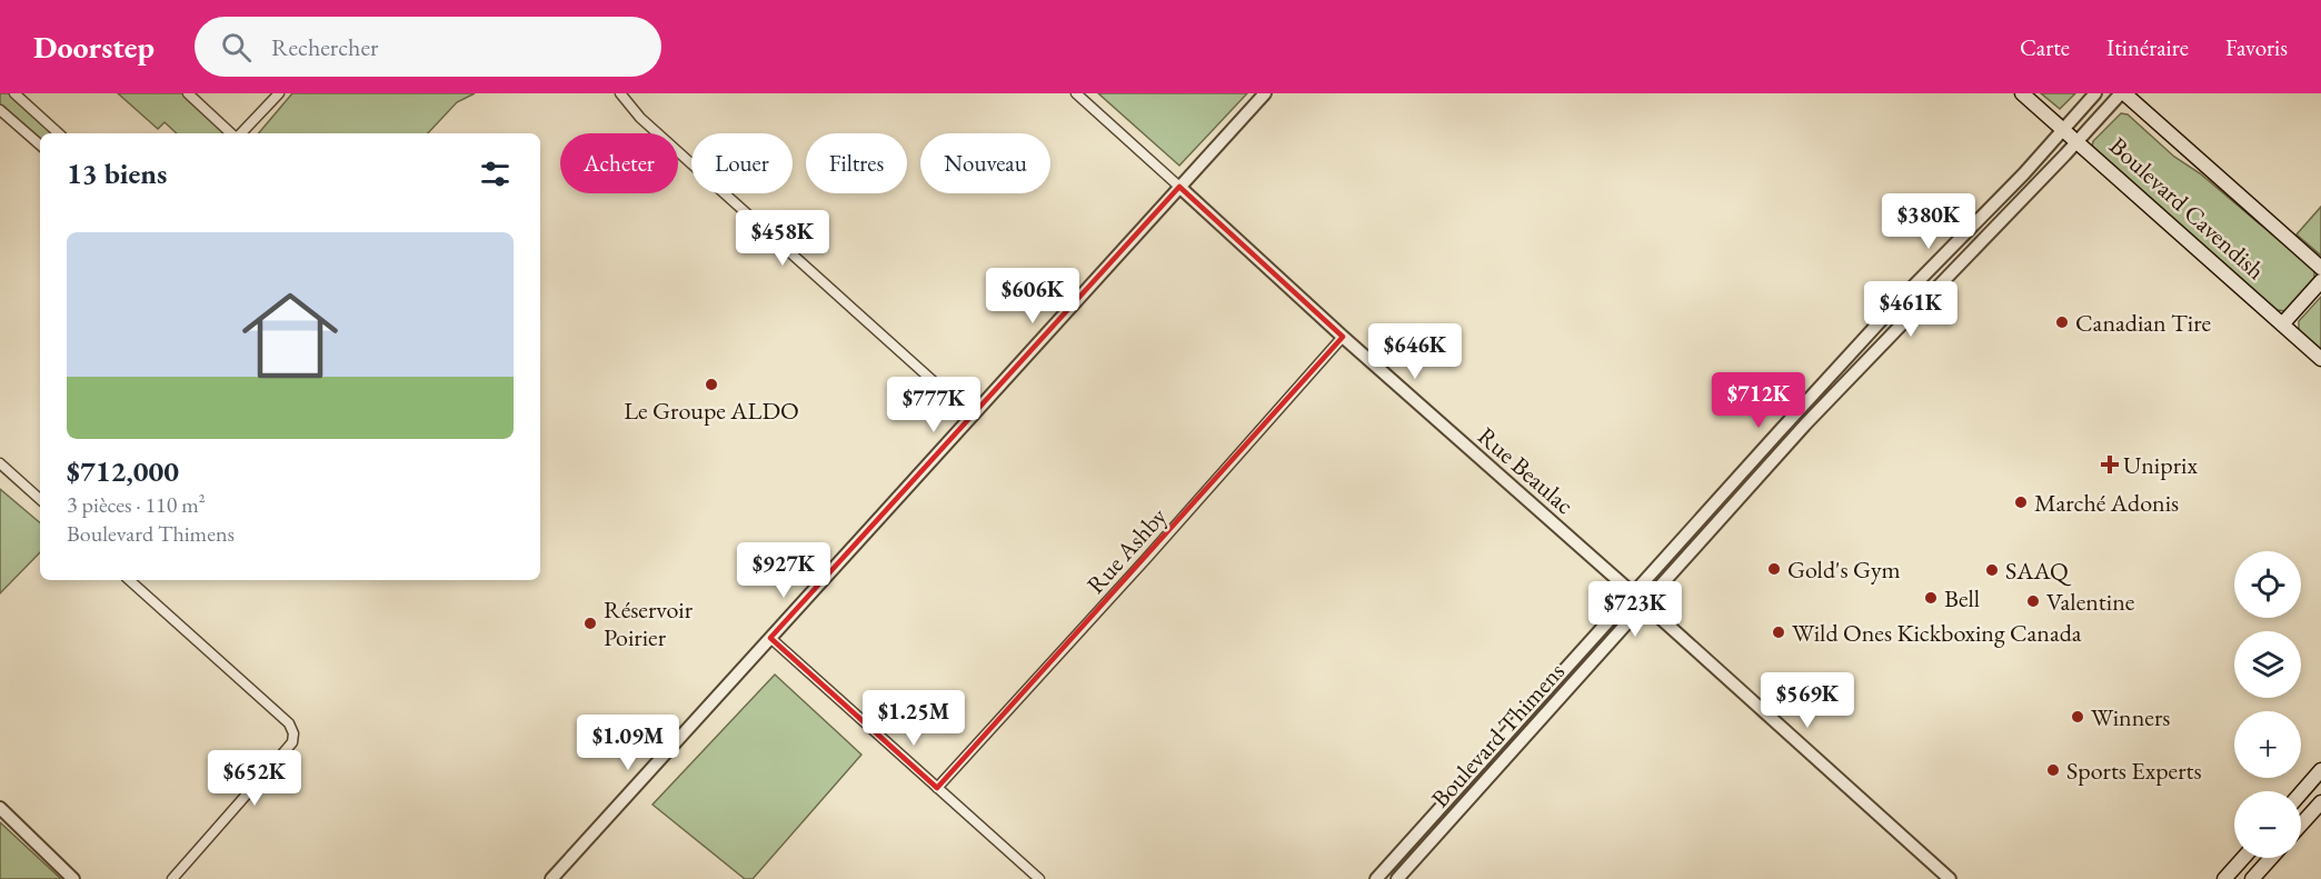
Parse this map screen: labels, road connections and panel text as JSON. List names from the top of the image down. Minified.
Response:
{"streets":{"main road":["Boulevard Cavendish"],"street":["Rue Beaulac","Rue Ashby","Boulevard Thimens"]},"crossings":[["Boulevard Cavendish","Boulevard Thimens"],["Rue Beaulac","Rue Ashby"],["Rue Beaulac","Boulevard Thimens"]],"places":{"other":["Canadian Tire","Le Groupe ALDO","Marché Adonis","Gold's Gym","SAAQ","Bell","Valentine","Réservoir Poirier","Wild Ones Kickboxing Canada","Winners","Sports Experts"],"health":["Uniprix"]},"page":{"header":"Doorstep","search":"Rechercher","nav":["Carte","Itinéraire","Favoris"],"chip":["Acheter","Louer","Filtres","Nouveau"],"heading":"13 biens","price":["$380K","$458K","$606K","$461K","$646K","$712K","$777K","$927K","$723K","$569K","$1.25M","$1.09M","$652K"],"list":[{"name":"$712,000","note":"3 pièces · 110 m² · Boulevard Thimens"}],"map_buttons":["+","−"]}}
